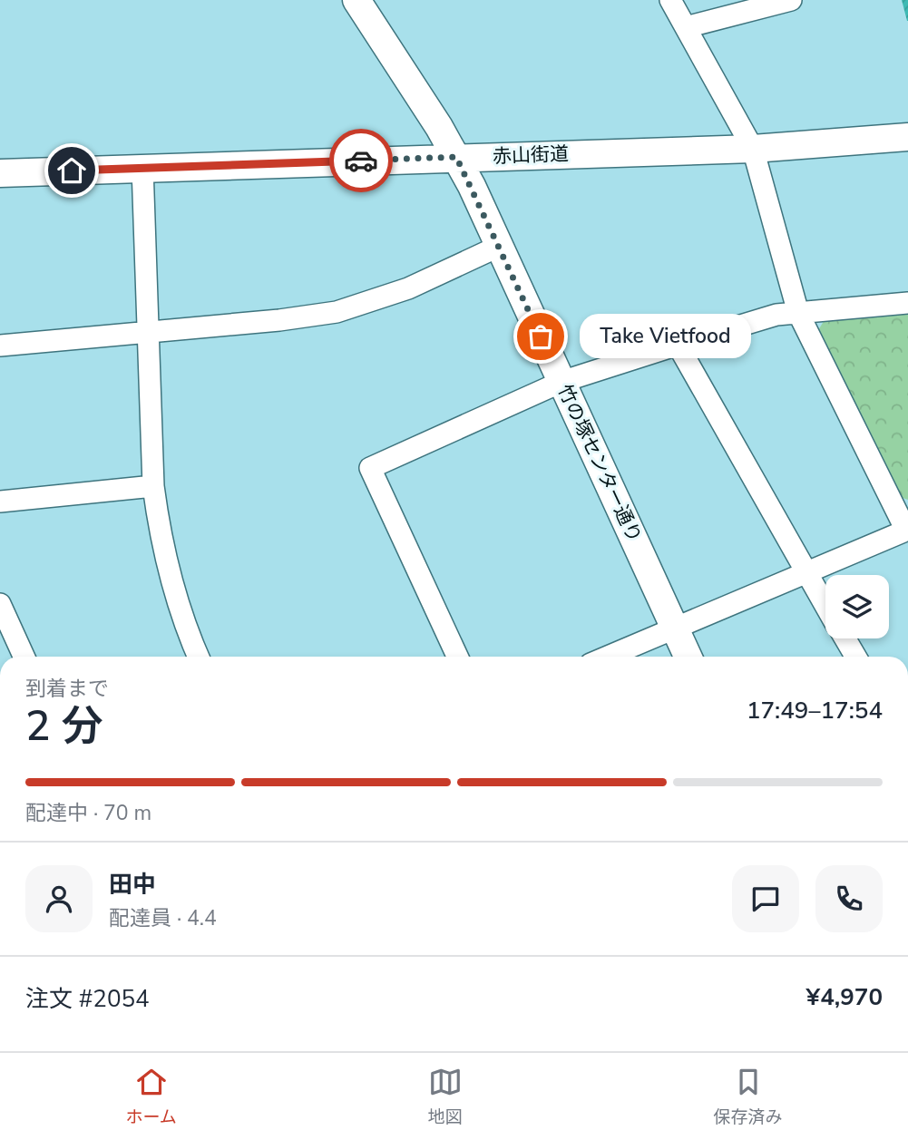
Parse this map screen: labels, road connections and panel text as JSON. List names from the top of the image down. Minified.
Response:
{"streets":{"street":["赤山街道","竹の塚センター通り"]},"crossings":[["赤山街道","竹の塚センター通り"]],"places":["Take Vietfood"],"page":{"bubble":"Take Vietfood","heading":["2 分","到着まで","17:49–17:54"],"panel":["田中","配達員 · 4.4","注文 #2054","¥4,970"],"bar":"配達中 · 70 m","tabs":["ホーム","地図","保存済み"]}}
